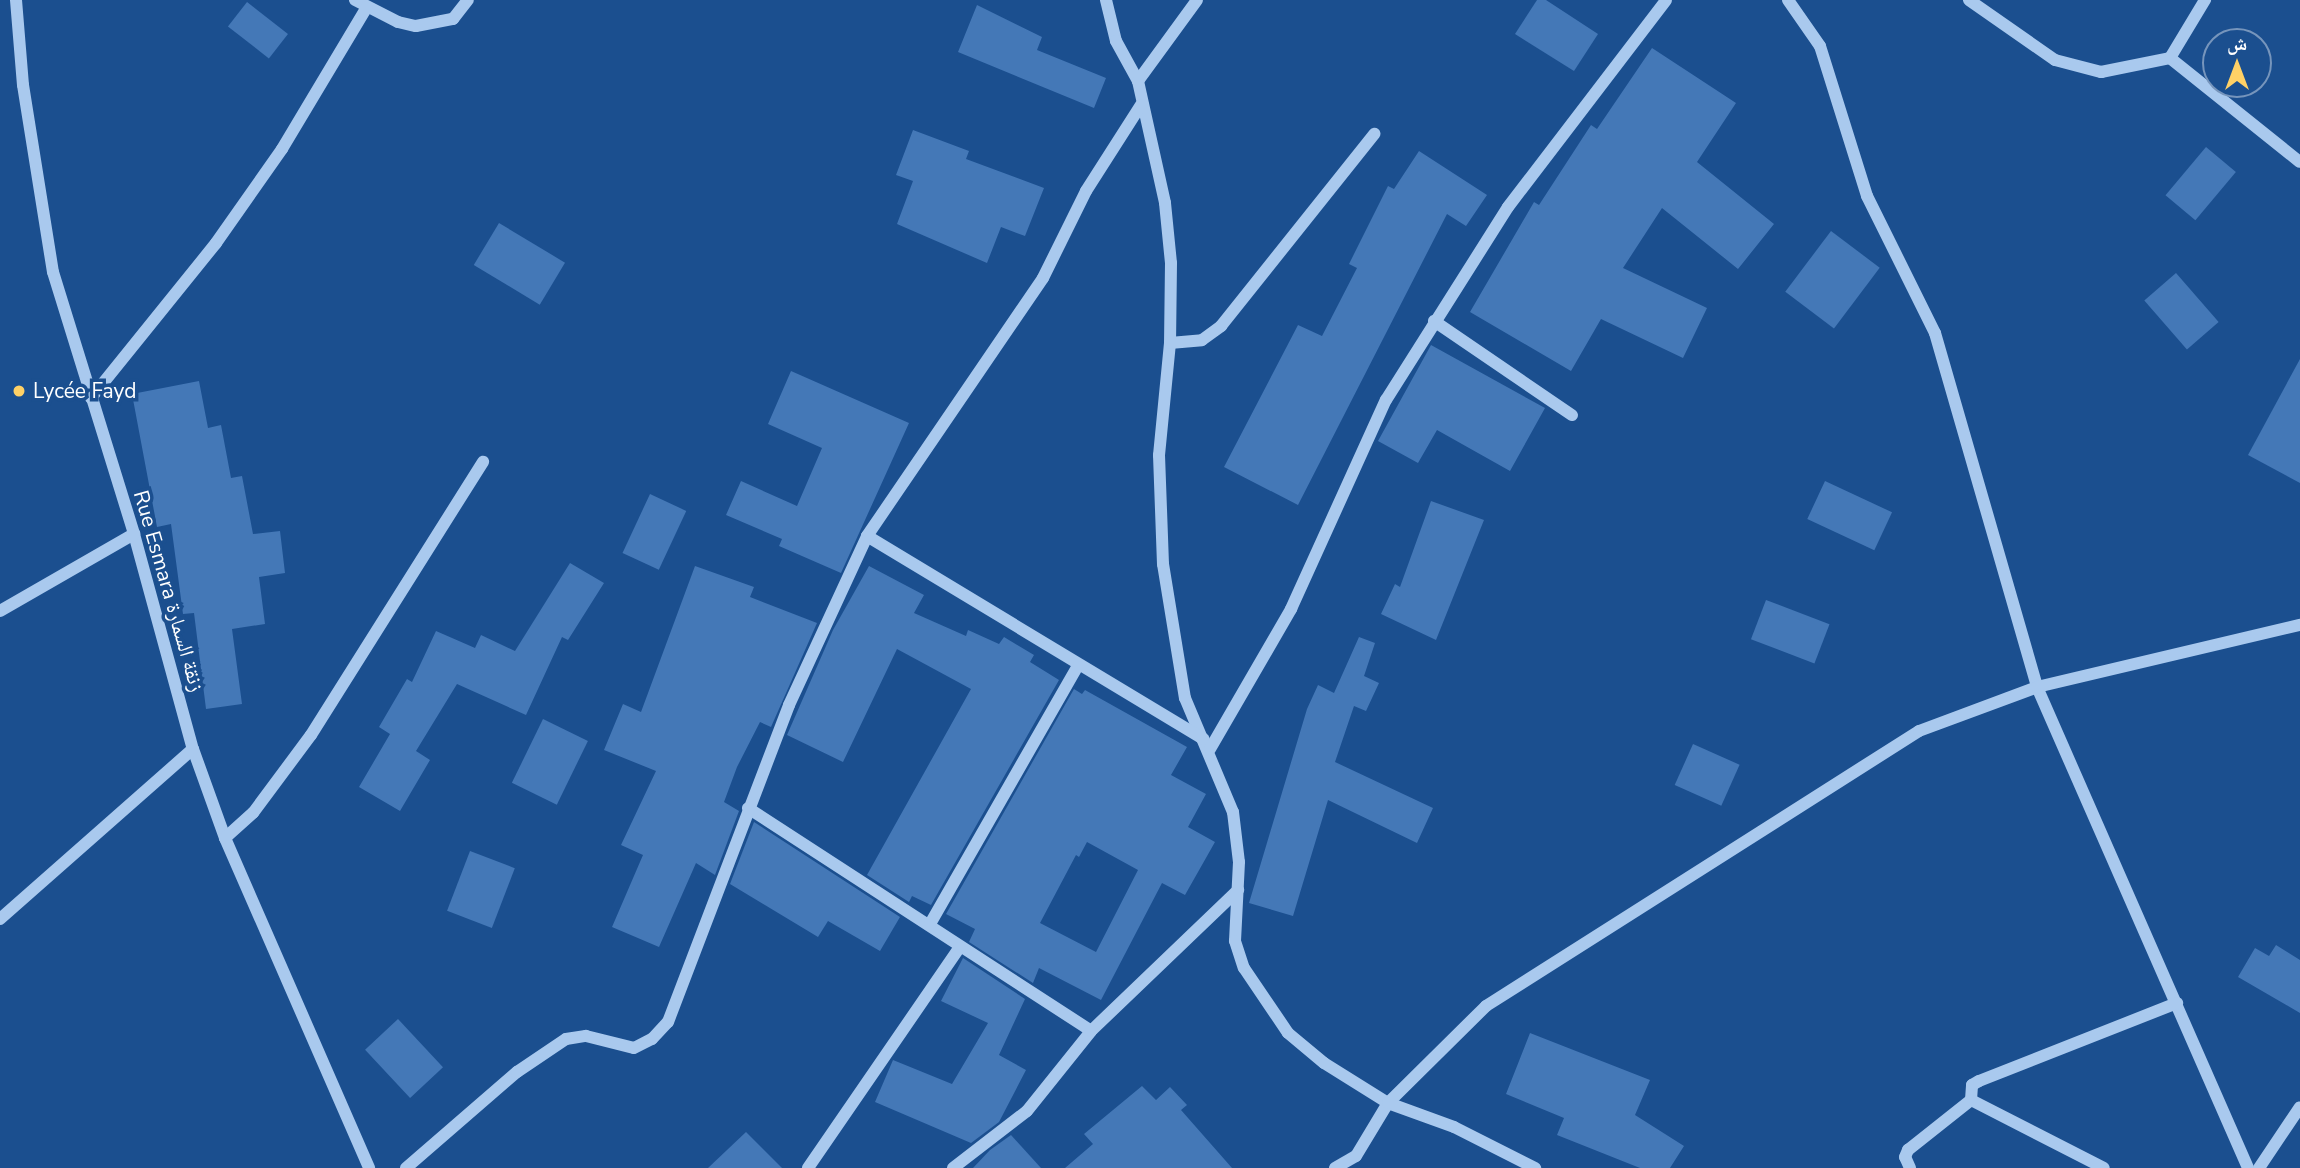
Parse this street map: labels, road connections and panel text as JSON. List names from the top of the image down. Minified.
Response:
{"streets":{"street":["Rue Esmara زنقة السمارة"]},"places":["Lycée Fayd"],"north":"top"}
